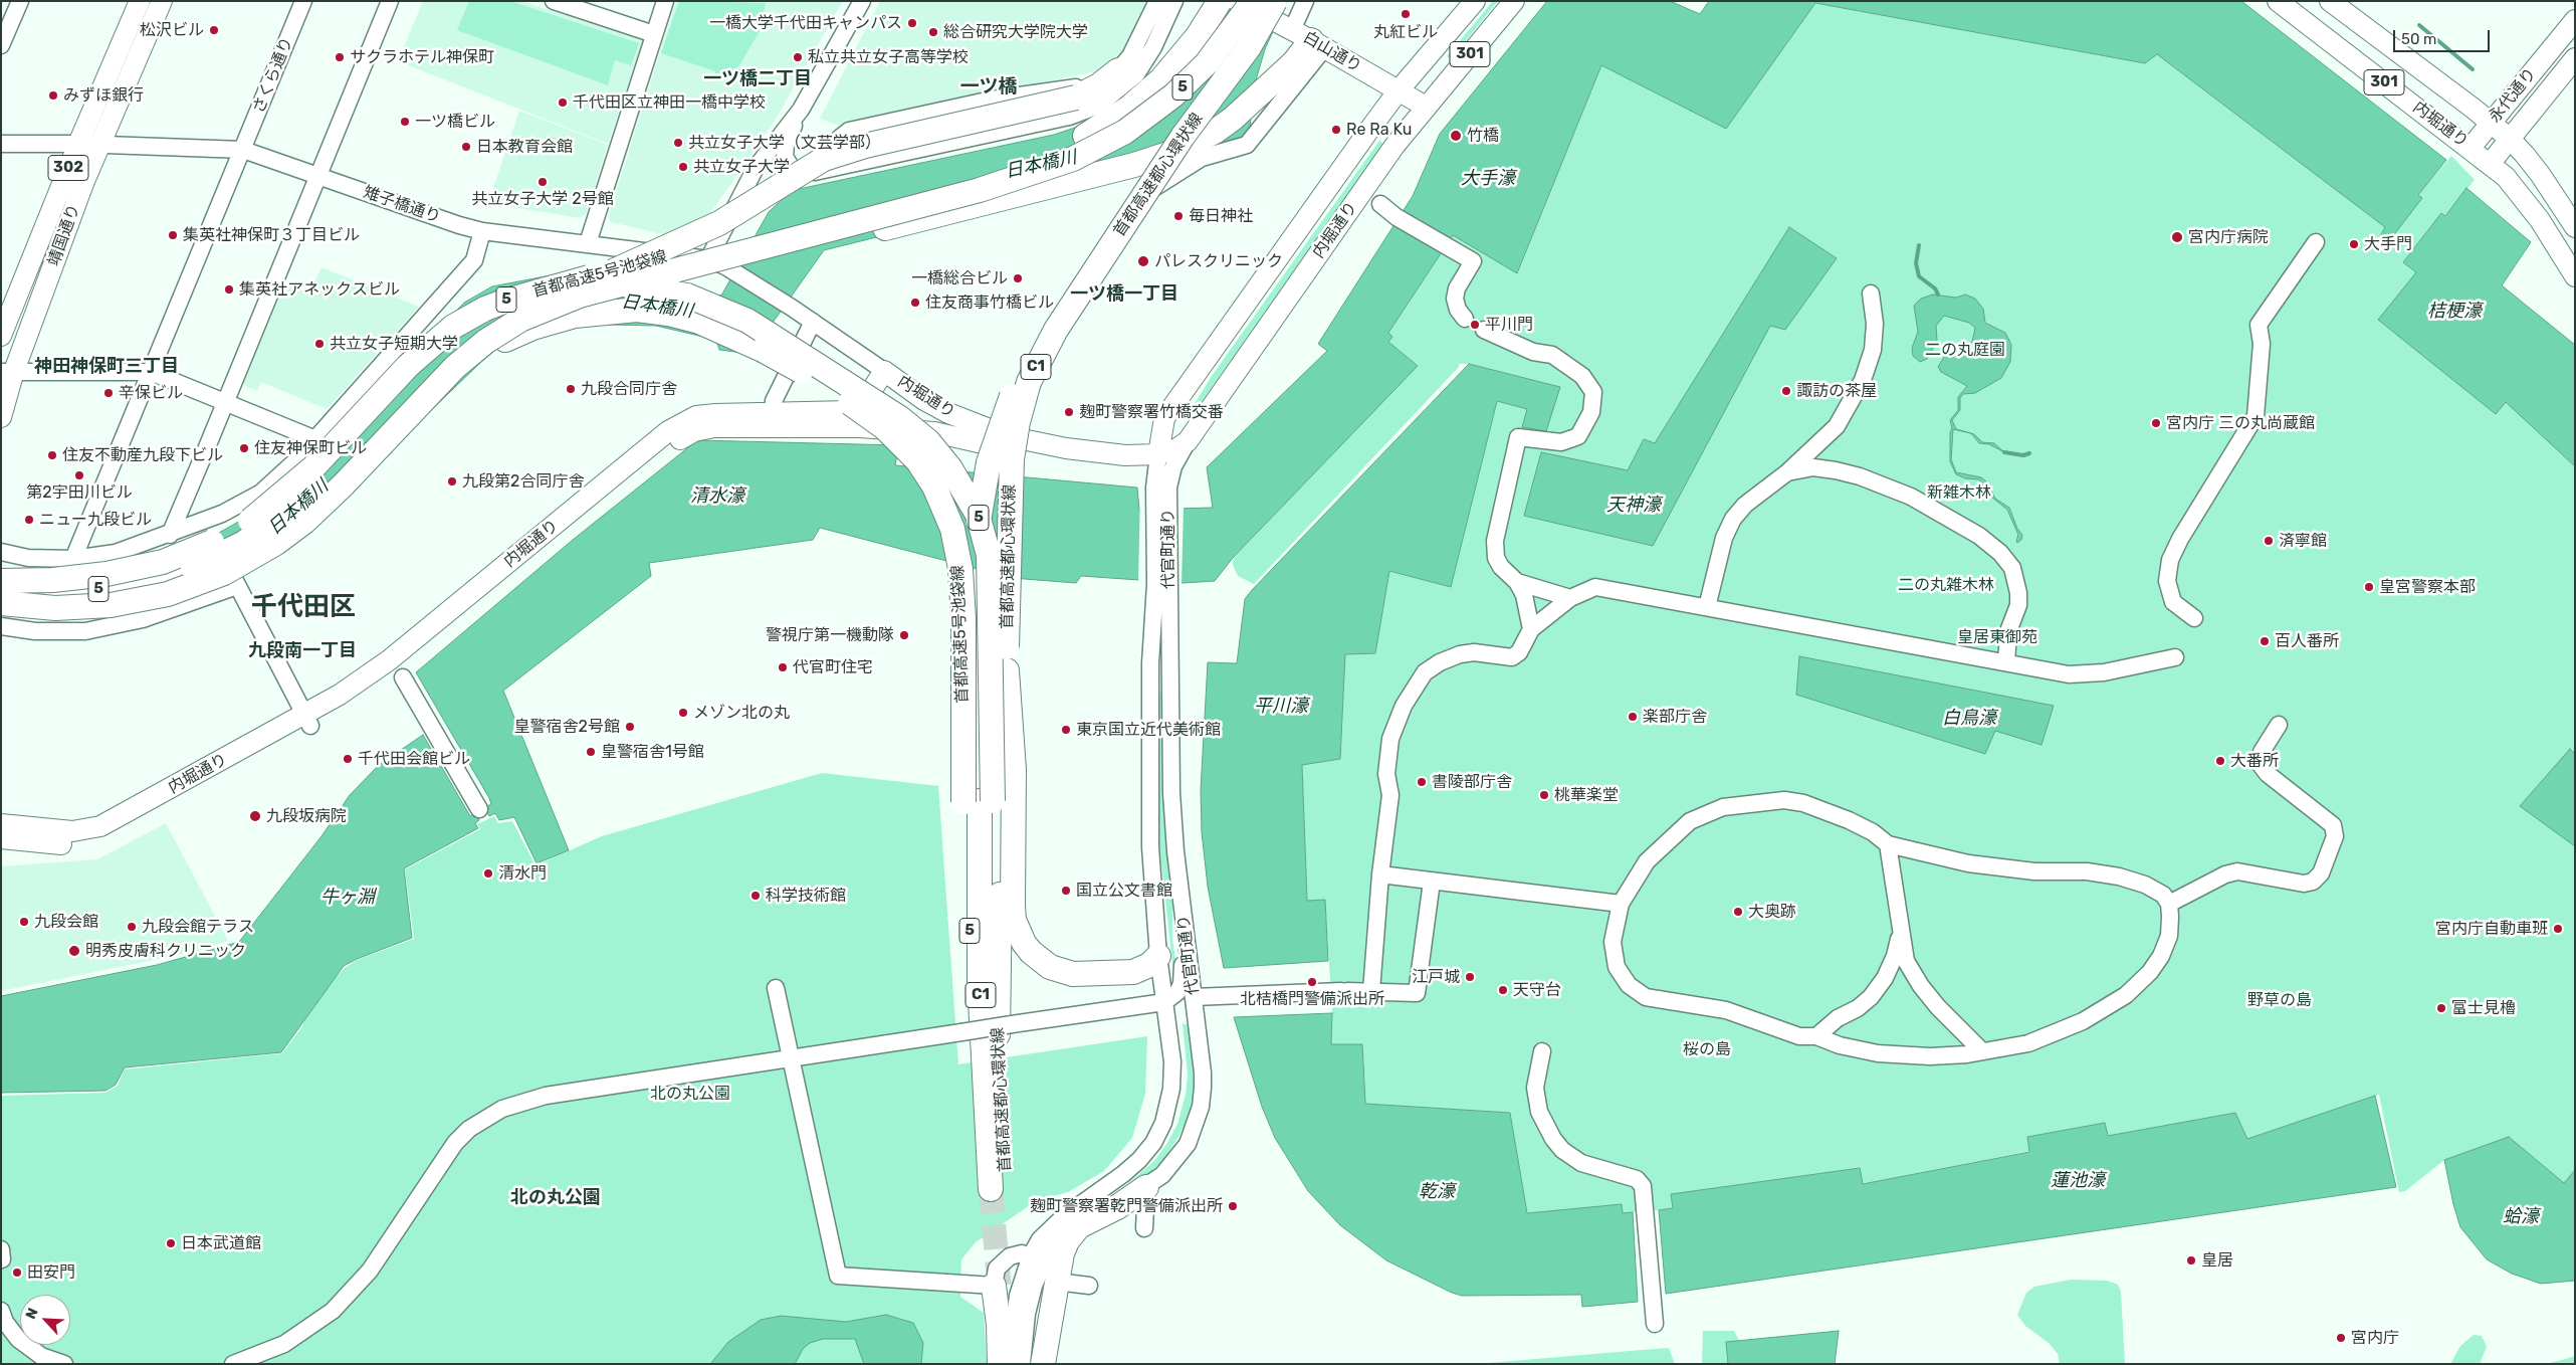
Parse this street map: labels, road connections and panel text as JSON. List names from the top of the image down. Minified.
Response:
{"streets":{"highway":["5","首都高速都心環状線","首都高速5号池袋線","C1"],"main road":["白山通り","301","永代通り","内堀通り","302","靖国通り"],"street":["さくら通り","雉子橋通り","代官町通り"]},"crossings":[["白山通り","内堀通り"],["白山通り","首都高速都心環状線"],["さくら通り","雉子橋通り"],["永代通り","内堀通り"],["内堀通り","雉子橋通り"],["内堀通り","代官町通り"],["首都高速都心環状線","首都高速5号池袋線"],["雉子橋通り","靖国通り"]],"districts":["一ツ橋二丁目","一ツ橋","一ツ橋一丁目","神田神保町三丁目","千代田区","九段南一丁目","北の丸公園"],"water":["日本橋川","大手濠","桔梗濠","清水濠","天神濠","平川濠","白鳥濠","牛ヶ淵","蓮池濠","乾濠","蛤濠"],"parks":["二の丸庭園","新雑木林","二の丸雑木林","皇居東御苑","野草の島","桜の島","北の丸公園"],"places":["丸紅ビル","一橋大学千代田キャンパス","松沢ビル","総合研究大学院大学","サクラホテル神保町","私立共立女子高等学校","みずほ銀行","千代田区立神田一橋中学校","一ツ橋ビル","Re Ra Ku","竹橋","共立女子大学（文芸学部）","日本教育会館","共立女子大学","共立女子大学 2号館","毎日神社","集英社神保町３丁目ビル","宮内庁病院","大手門","パレスクリニック","一橋総合ビル","集英社アネックスビル","住友商事竹橋ビル","平川門","共立女子短期大学","九段合同庁舎","諏訪の茶屋","辛保ビル","麹町警察署竹橋交番","宮内庁 三の丸尚蔵館","住友神保町ビル","住友不動産九段下ビル","第2宇田川ビル","九段第2合同庁舎","ニュー九段ビル","済寧館","皇宮警察本部","警視庁第一機動隊","百人番所","代官町住宅","メゾン北の丸","楽部庁舎","皇警宿舎2号館","東京国立近代美術館","皇警宿舎1号館","千代田会館ビル","大番所","書陵部庁舎","桃華楽堂","九段坂病院","清水門","国立公文書館","科学技術館","大奥跡","九段会館","九段会館テラス","宮内庁自動車班","明秀皮膚科クリニック","江戸城","北桔橋門警備派出所","天守台","富士見櫓","麹町警察署乾門警備派出所","日本武道館","皇居","田安門","宮内庁"],"scale_bar":"50 m","north":"top left"}
